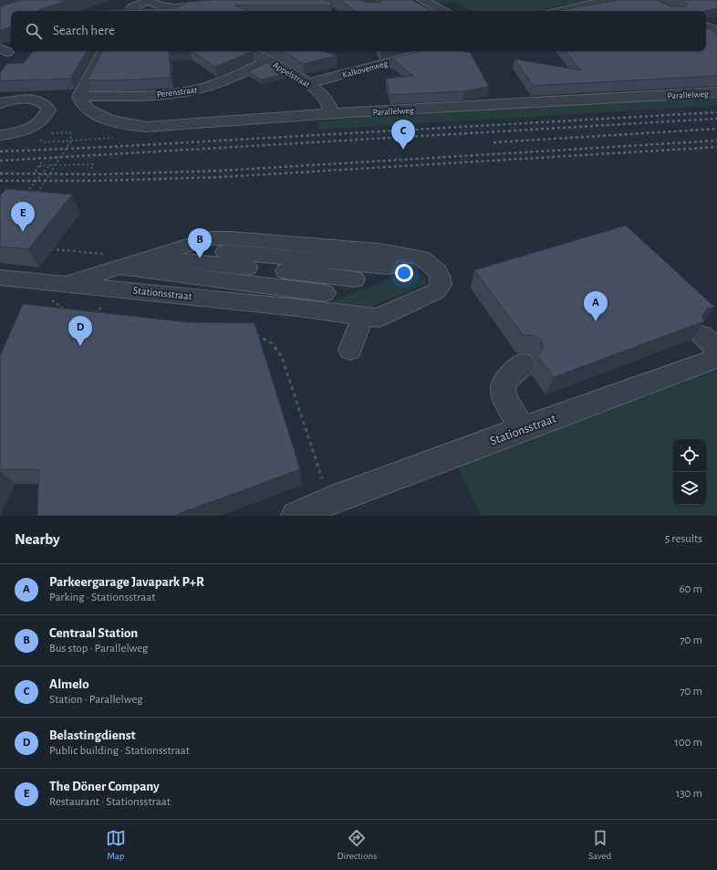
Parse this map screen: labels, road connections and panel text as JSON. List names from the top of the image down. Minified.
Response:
{"streets":{"street":["Kalkovenweg","Appelstraat","Perenstraat","Parallelweg","Stationsstraat"]},"crossings":[["Kalkovenweg","Appelstraat"],["Appelstraat","Perenstraat"],["Appelstraat","Parallelweg"],["Perenstraat","Parallelweg"]],"page":{"search":"Search here","pins":["C","E","B","A","D"],"heading":["Nearby","5 results"],"list":[{"mark":"A","name":"Parkeergarage Javapark P+R","note":"Parking · Stationsstraat","value":"60 m"},{"mark":"B","name":"Centraal Station","note":"Bus stop · Parallelweg","value":"70 m"},{"mark":"C","name":"Almelo","note":"Station · Parallelweg","value":"70 m"},{"mark":"D","name":"Belastingdienst","note":"Public building · Stationsstraat","value":"100 m"},{"mark":"E","name":"The Döner Company","note":"Restaurant · Stationsstraat","value":"130 m"}],"nav":["Map","Directions","Saved"]}}
